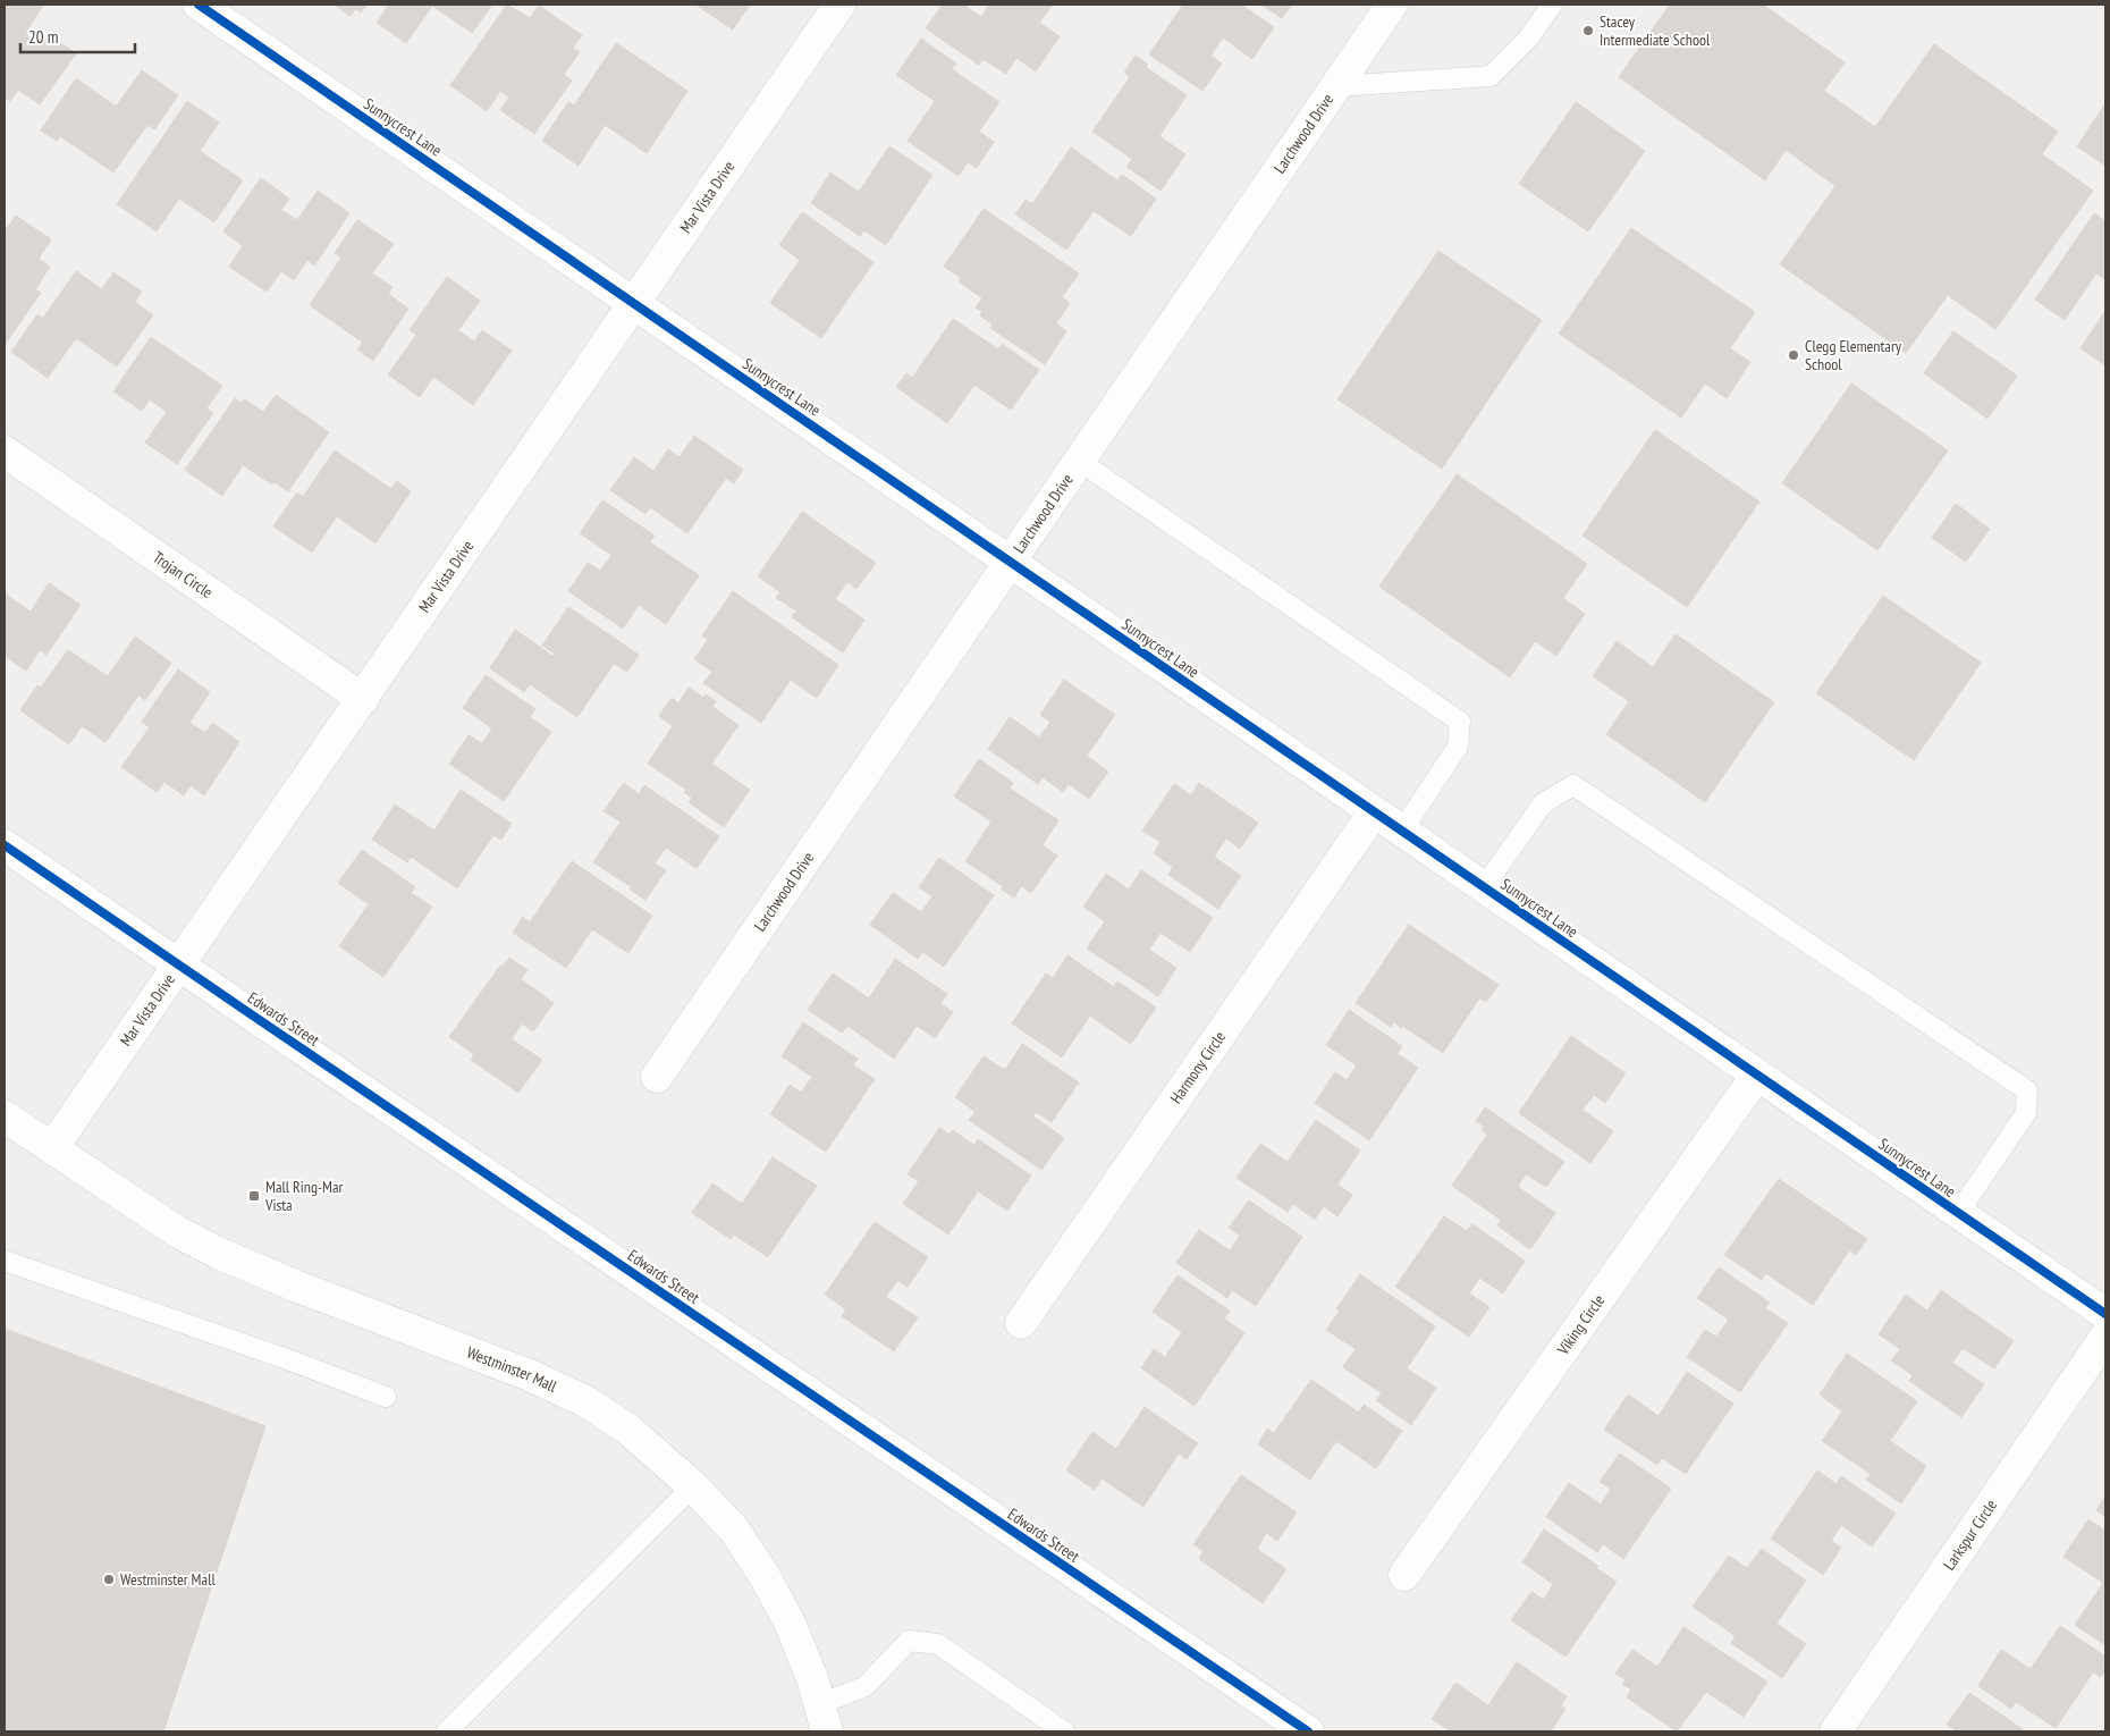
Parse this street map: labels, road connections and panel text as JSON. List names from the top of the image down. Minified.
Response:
{"streets":{"street":["Sunnycrest Lane","Larchwood Drive","Mar Vista Drive","Trojan Circle","Edwards Street","Harmony Circle","Viking Circle","Westminster Mall","Larkspur Circle"]},"crossings":[["Sunnycrest Lane","Larchwood Drive"],["Sunnycrest Lane","Mar Vista Drive"],["Sunnycrest Lane","Harmony Circle"],["Sunnycrest Lane","Viking Circle"],["Mar Vista Drive","Trojan Circle"],["Mar Vista Drive","Edwards Street"],["Mar Vista Drive","Westminster Mall"]],"places":{"other":["Stacey Intermediate School","Clegg Elementary School","Westminster Mall"],"transit":["Mall Ring-Mar Vista"]},"scale_bar":"20 m"}
